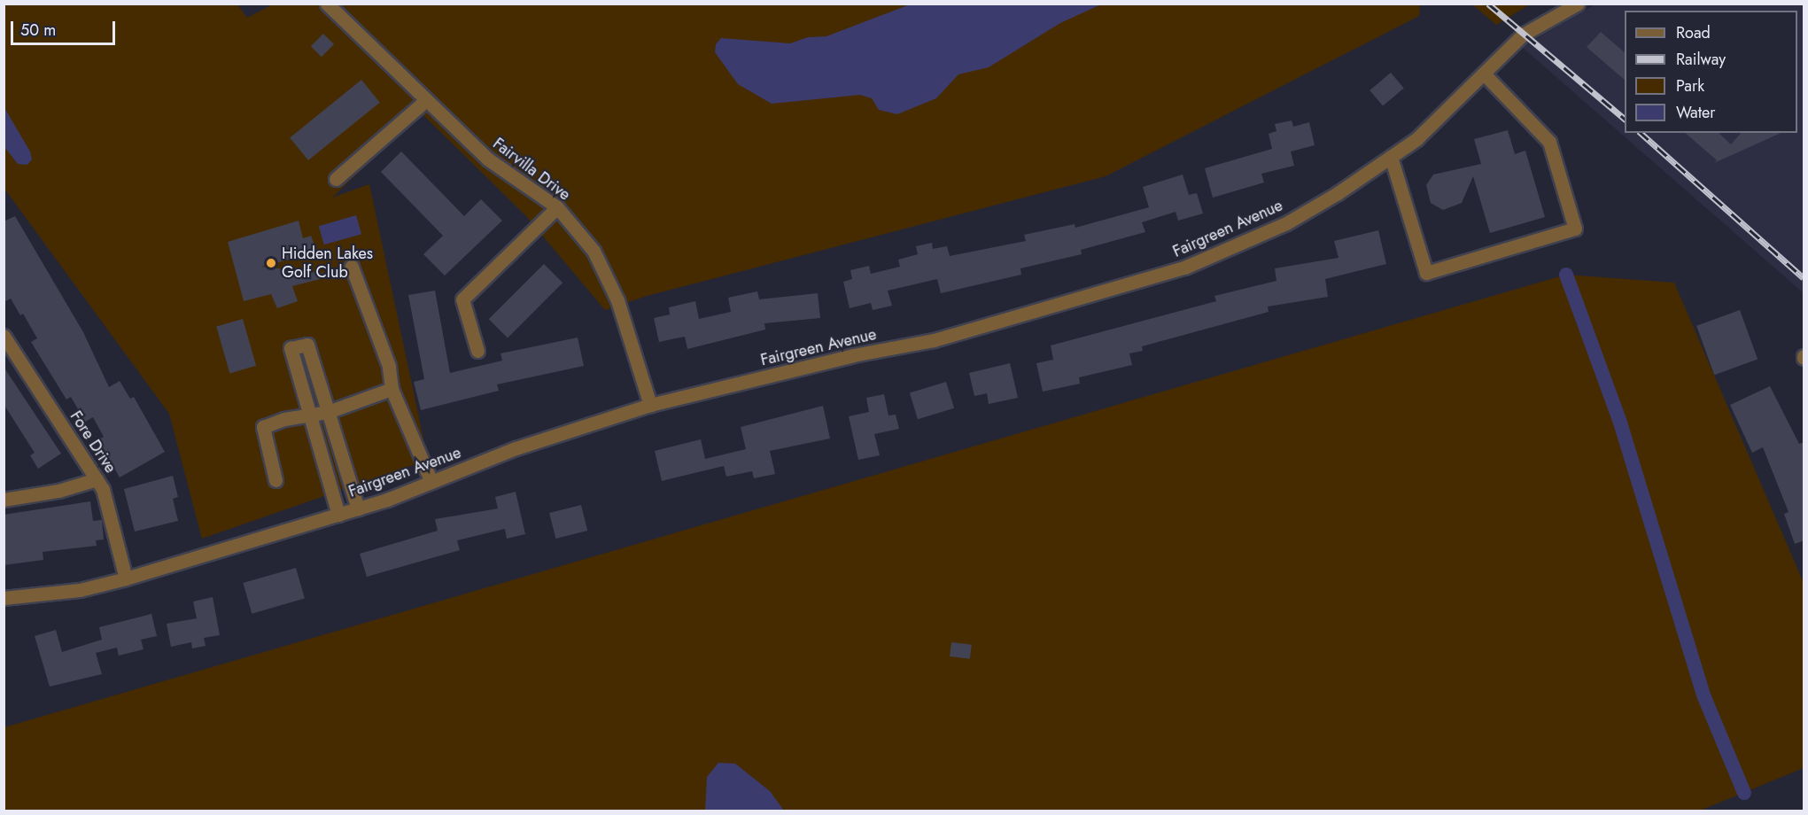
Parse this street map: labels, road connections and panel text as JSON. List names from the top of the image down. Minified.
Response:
{"streets":{"street":["Fairvilla Drive","Fairgreen Avenue","Fore Drive"]},"crossings":[["Fairvilla Drive","Fairgreen Avenue"],["Fairgreen Avenue","Fore Drive"]],"places":["Hidden Lakes Golf Club"],"legend":["Road","Railway","Park","Water"],"scale_bar":"50 m"}
